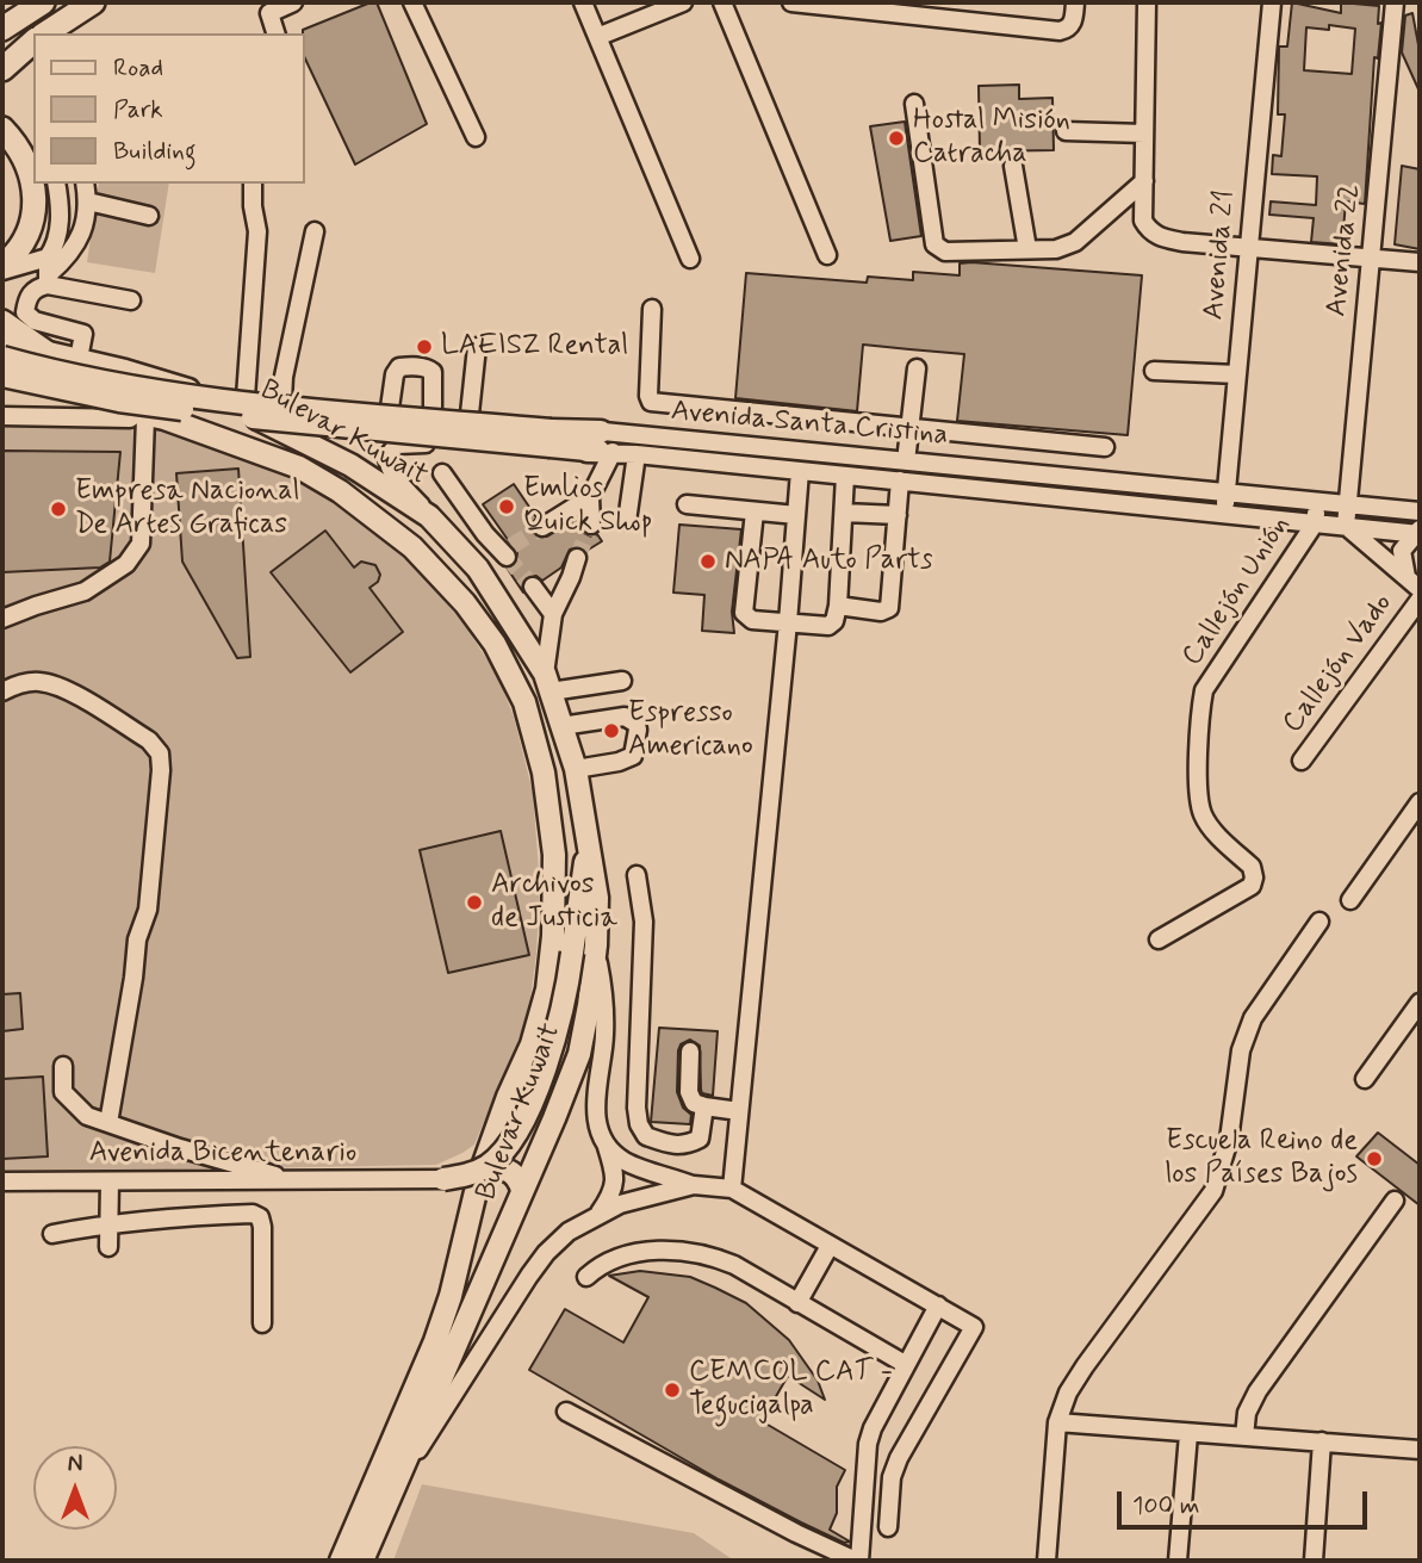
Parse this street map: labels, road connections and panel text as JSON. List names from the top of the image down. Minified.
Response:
{"streets":{"main road":["Bulevar Kuwait"],"street":["Avenida 22","Avenida 21","Avenida Santa Cristina","Callejón Unión","Callejón Vado","Avenida Bicentenario"]},"crossings":[["Avenida 22","Avenida Santa Cristina"],["Avenida 21","Avenida Santa Cristina"],["Avenida Santa Cristina","Bulevar Kuwait"],["Avenida Santa Cristina","Callejón Unión"]],"places":["Hostal Misión Catracha","LAEISZ Rental","Emlios Quick Shop","Empresa Nacional De Artes Graficas","NAPA Auto Parts","Espresso Americano","Archivos de Justicia","Escuela Reino de los Países Bajos","CEMCOL CAT - Tegucigalpa"],"legend":["Road","Park","Building"],"scale_bar":"100 m","north":"top"}
